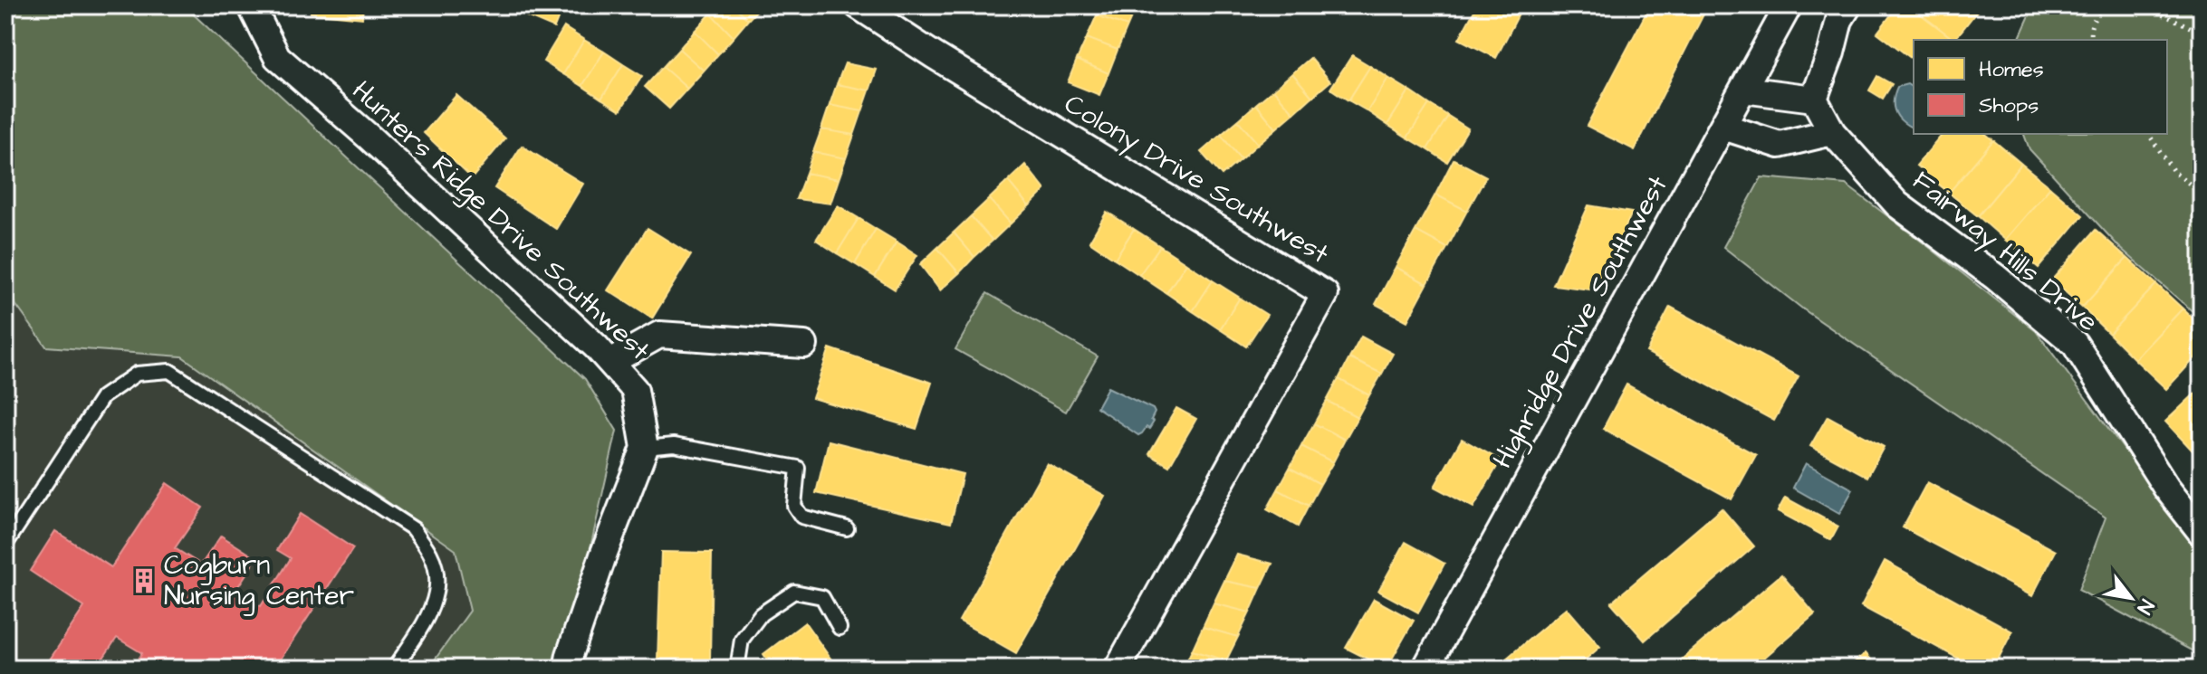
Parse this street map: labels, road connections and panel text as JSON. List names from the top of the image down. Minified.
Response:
{"streets":{"street":["Colony Drive Southwest","Hunters Ridge Drive Southwest","Fairway Hills Drive","Highridge Drive Southwest"]},"places":{"building":["Cogburn Nursing Center"]},"legend":["Homes","Shops"],"north":"bottom right"}
